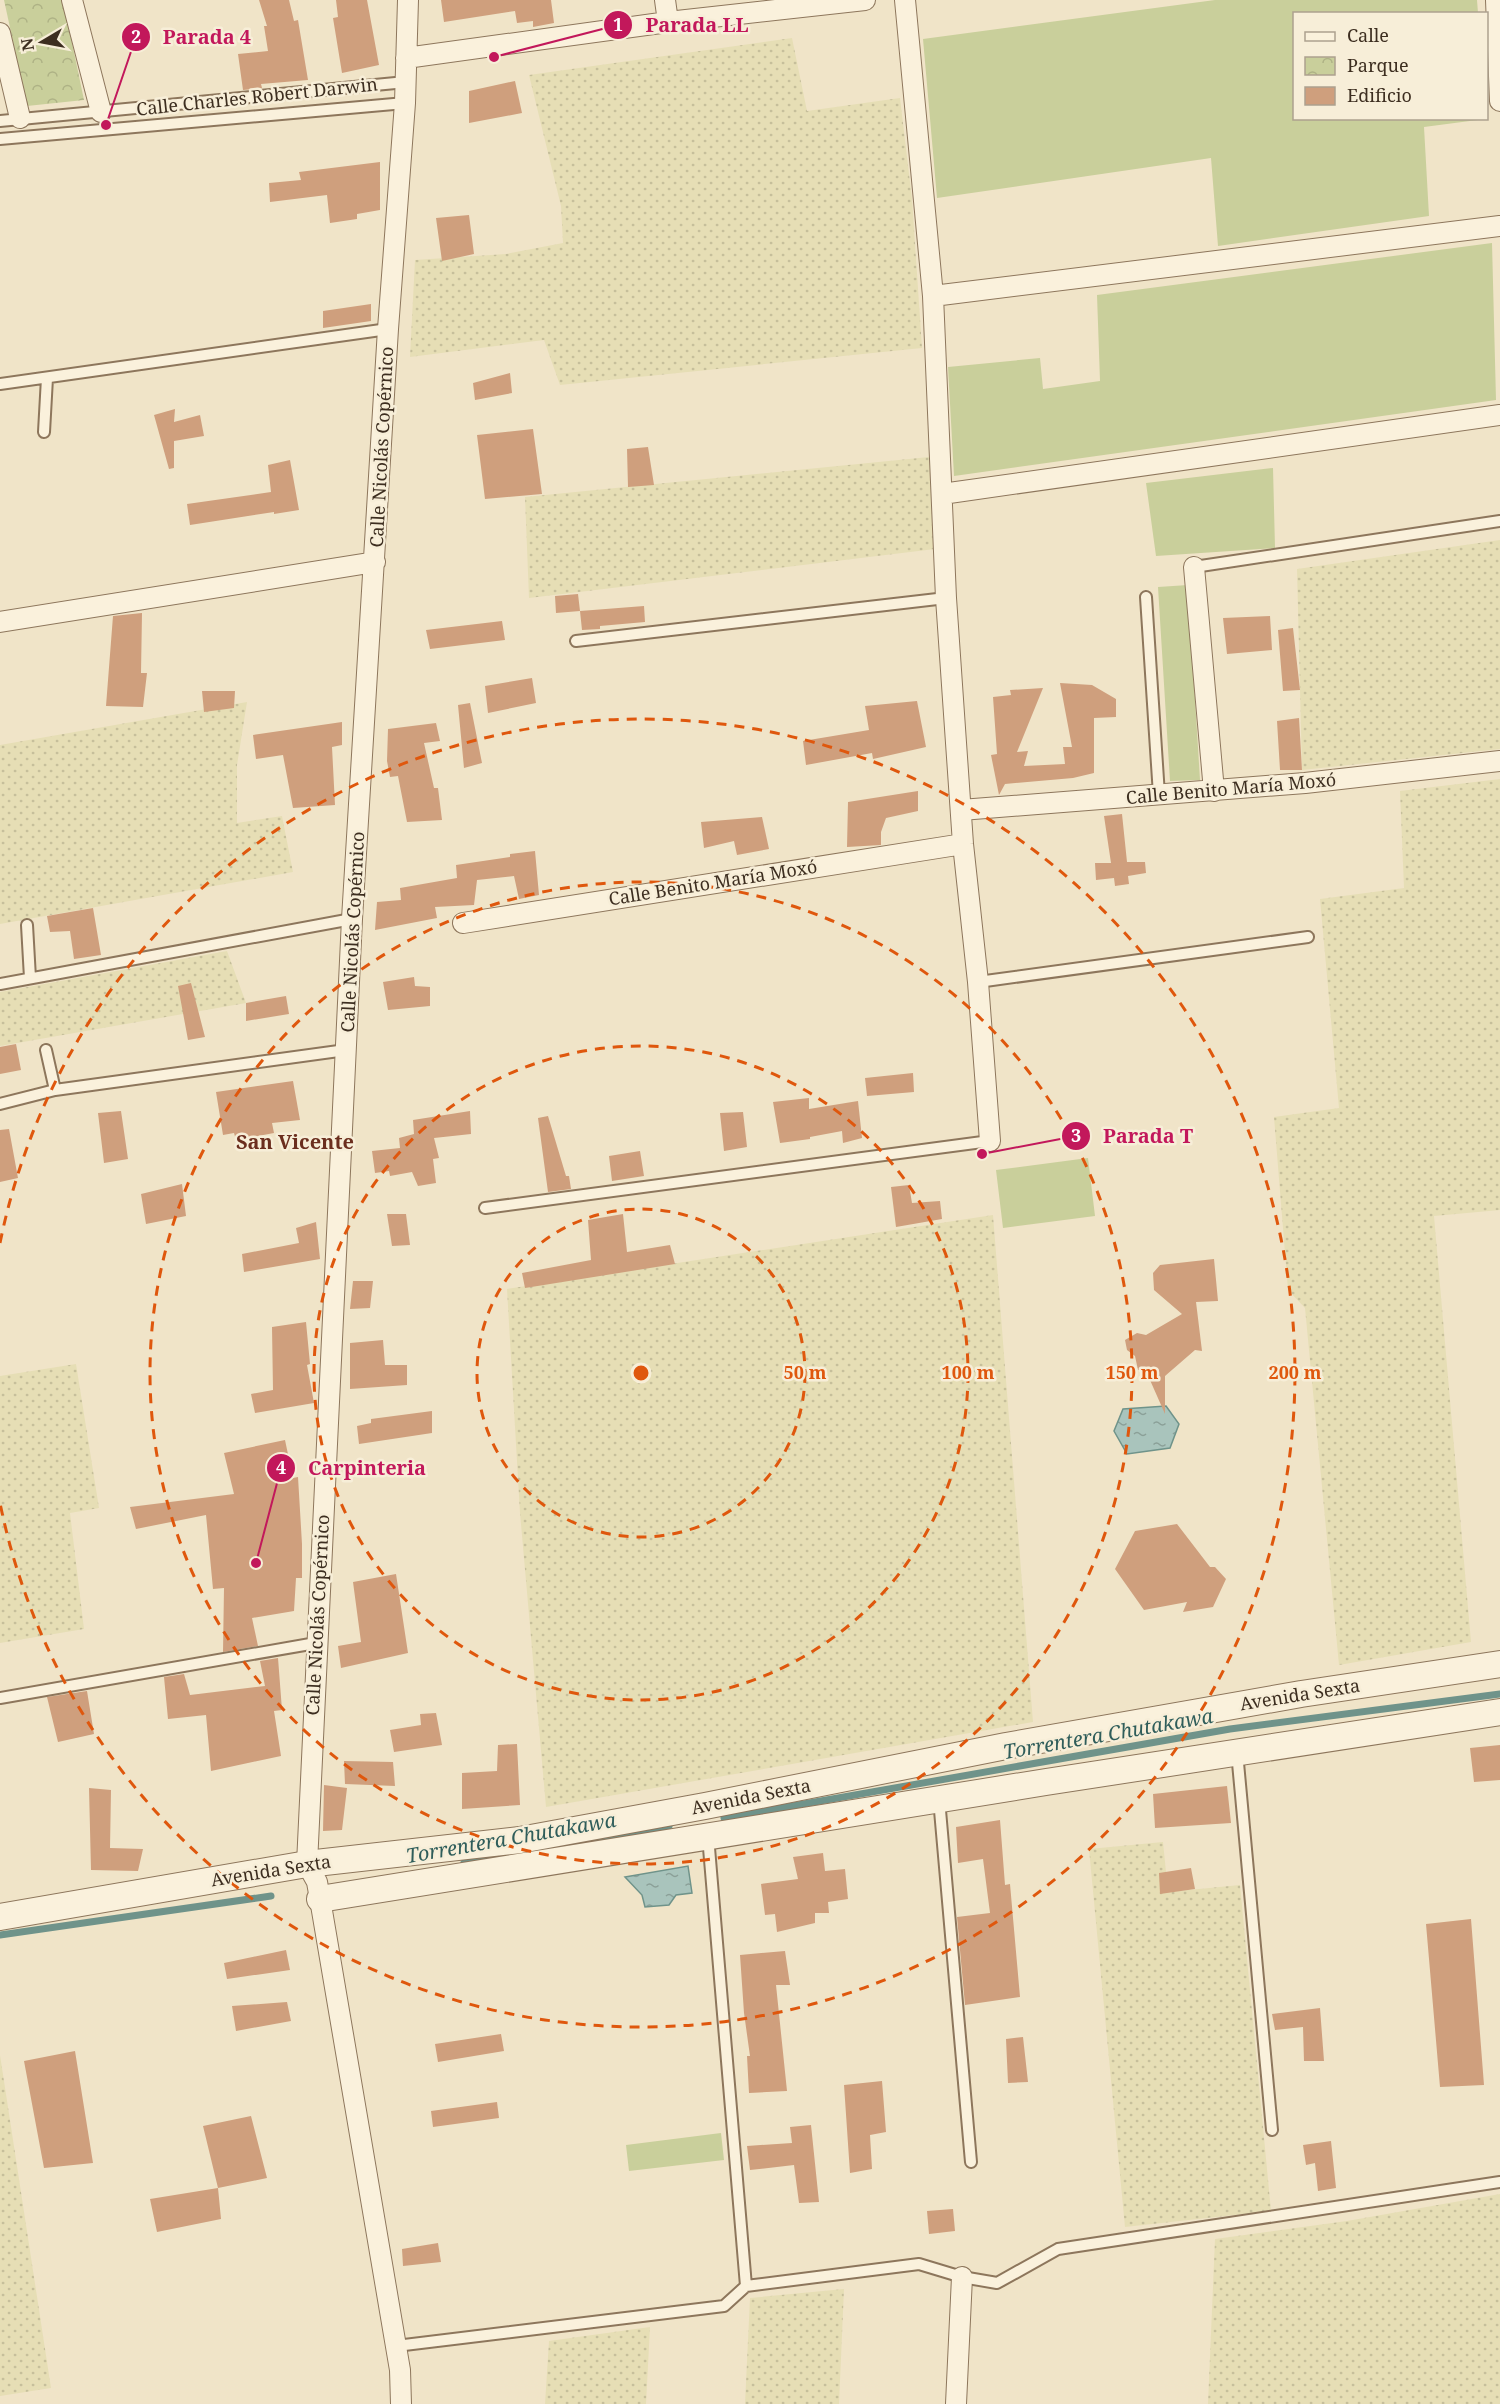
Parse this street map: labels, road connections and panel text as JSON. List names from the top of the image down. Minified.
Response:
{"streets":{"street":["Calle Nicolás Copérnico","Calle Benito María Moxó","Avenida Sexta"],"lane":["Calle Charles Robert Darwin"]},"crossings":[["Calle Charles Robert Darwin","Calle Nicolás Copérnico"],["Calle Nicolás Copérnico","Avenida Sexta"]],"districts":["San Vicente"],"water":["Torrentera Chutakawa"],"places":["Parada LL","Parada 4","Parada T","Carpinteria"],"legend":["Calle","Parque","Edificio"],"north":"left","rings":["50 m","100 m","150 m","200 m"]}
